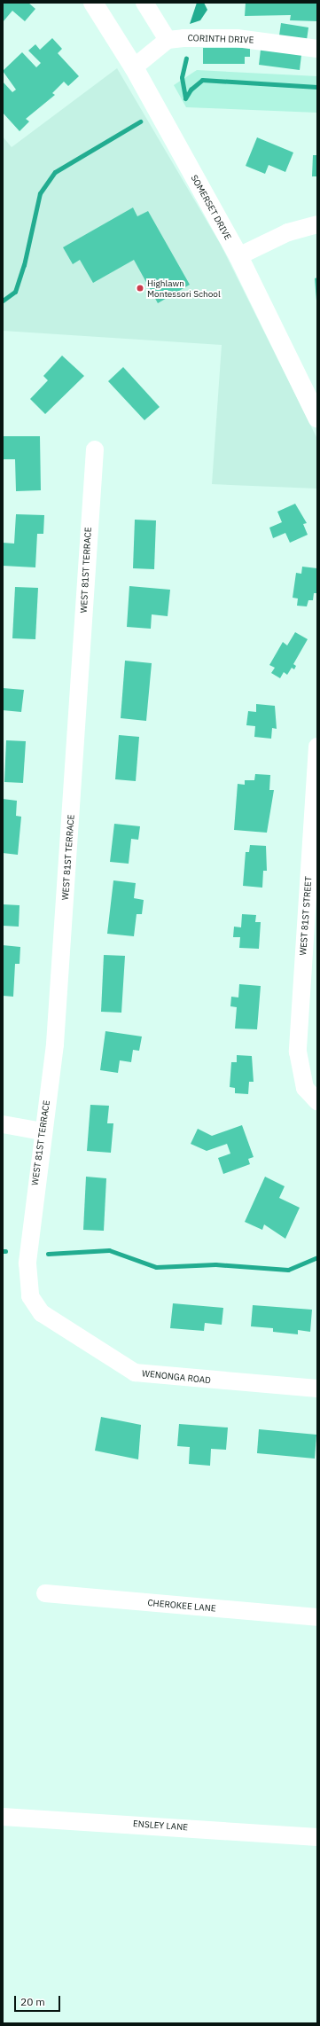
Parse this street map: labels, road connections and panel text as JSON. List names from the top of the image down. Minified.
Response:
{"streets":{"street":["CORINTH DRIVE","SOMERSET DRIVE","WEST 81ST TERRACE","WEST 81ST STREET","WENONGA ROAD","CHEROKEE LANE","ENSLEY LANE"]},"crossings":[["WEST 81ST TERRACE","WENONGA ROAD"]],"places":["Highlawn Montessori School"],"scale_bar":"20 m"}
